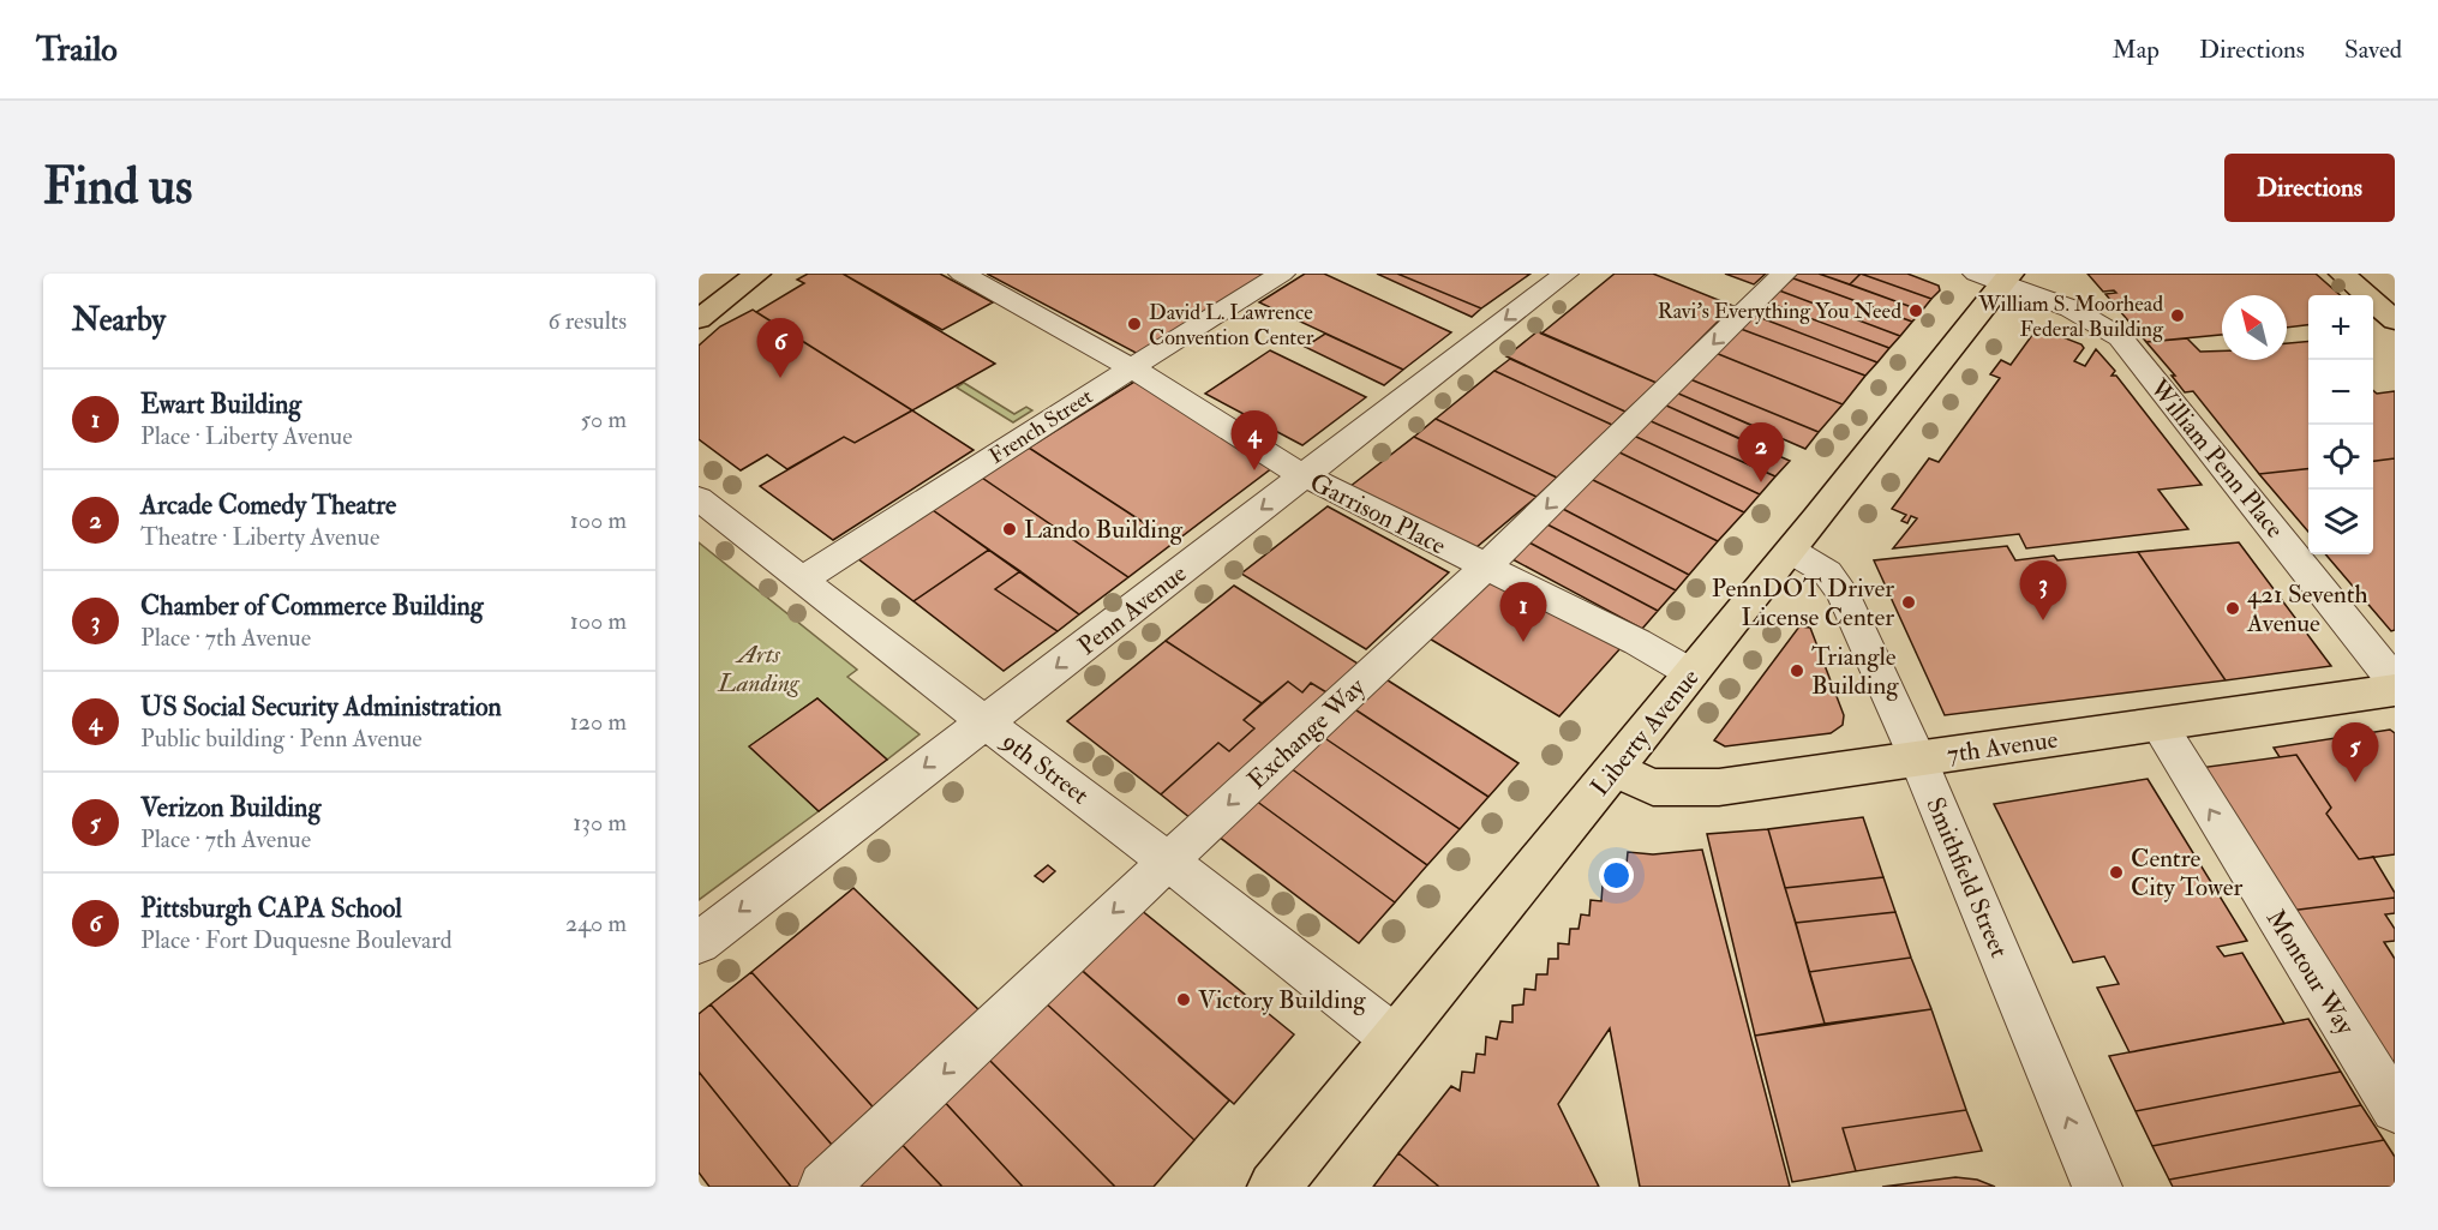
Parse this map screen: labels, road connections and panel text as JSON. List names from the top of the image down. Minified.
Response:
{"streets":{"main road":["Liberty Avenue","7th Avenue"],"street":["French Street","William Penn Place","Garrison Place","Penn Avenue","Exchange Way","9th Street","Smithfield Street","Montour Way"]},"crossings":[["French Street","Garrison Place"],["French Street","9th Street"],["William Penn Place","Liberty Avenue"],["Garrison Place","Penn Avenue"],["Garrison Place","Liberty Avenue"],["Garrison Place","Exchange Way"],["Penn Avenue","9th Street"],["Liberty Avenue","7th Avenue"],["Liberty Avenue","9th Street"],["Liberty Avenue","Smithfield Street"],["Exchange Way","9th Street"],["7th Avenue","Smithfield Street"],["7th Avenue","Montour Way"]],"one_way":["Penn Avenue","Exchange Way","Smithfield Street","Montour Way"],"parks":["Arts Landing"],"places":["Ravi's Everything You Need","William S. Moorhead Federal Building","David L. Lawrence Convention Center","Lando Building","PennDOT Driver License Center","421 Seventh Avenue","Triangle Building","Centre City Tower","Victory Building"],"north":"top left","page":{"header":"Trailo","nav":["Map","Directions","Saved"],"buttons":"Directions","title":"Find us","heading":["Nearby","6 results"],"map_buttons":["+","−"],"pins":["6","4","2","3","1","5"],"list":[{"mark":"1","name":"Ewart Building","note":"Place · Liberty Avenue","value":"50 m"},{"mark":"2","name":"Arcade Comedy Theatre","note":"Theatre · Liberty Avenue","value":"100 m"},{"mark":"3","name":"Chamber of Commerce Building","note":"Place · 7th Avenue","value":"100 m"},{"mark":"4","name":"US Social Security Administration","note":"Public building · Penn Avenue","value":"120 m"},{"mark":"5","name":"Verizon Building","note":"Place · 7th Avenue","value":"130 m"},{"mark":"6","name":"Pittsburgh CAPA School","note":"Place · Fort Duquesne Boulevard","value":"240 m"}]}}
